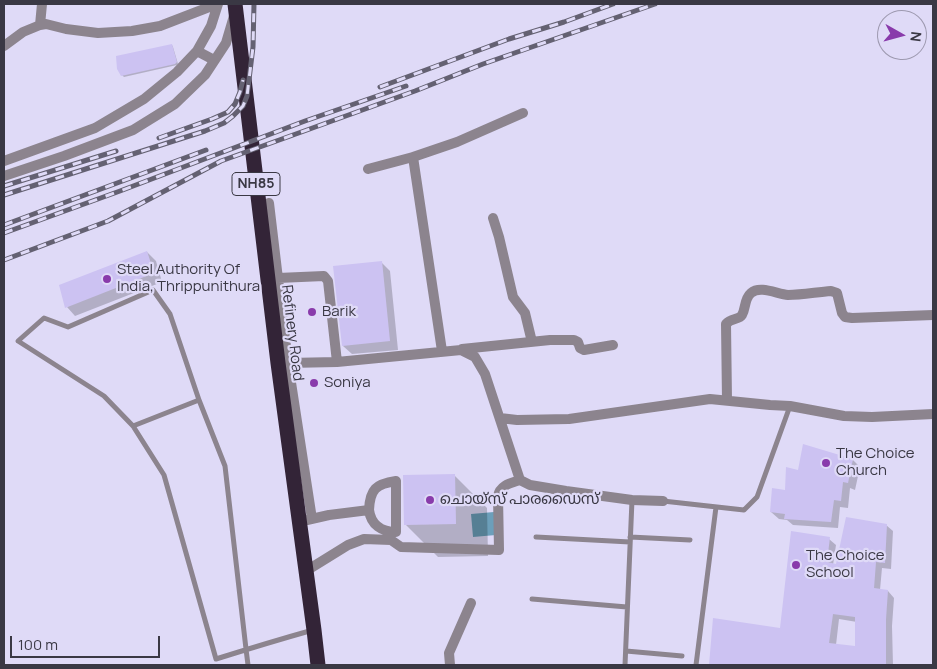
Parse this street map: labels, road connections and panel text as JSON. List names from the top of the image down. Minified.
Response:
{"streets":{"highway":["NH85","Refinery Road"]},"places":["Steel Authority Of India, Thrippunithura","Barik","Soniya","The Choice Church","ചൊയ്സ് പാരഡൈസ്","The Choice School"],"scale_bar":"100 m","north":"right"}
